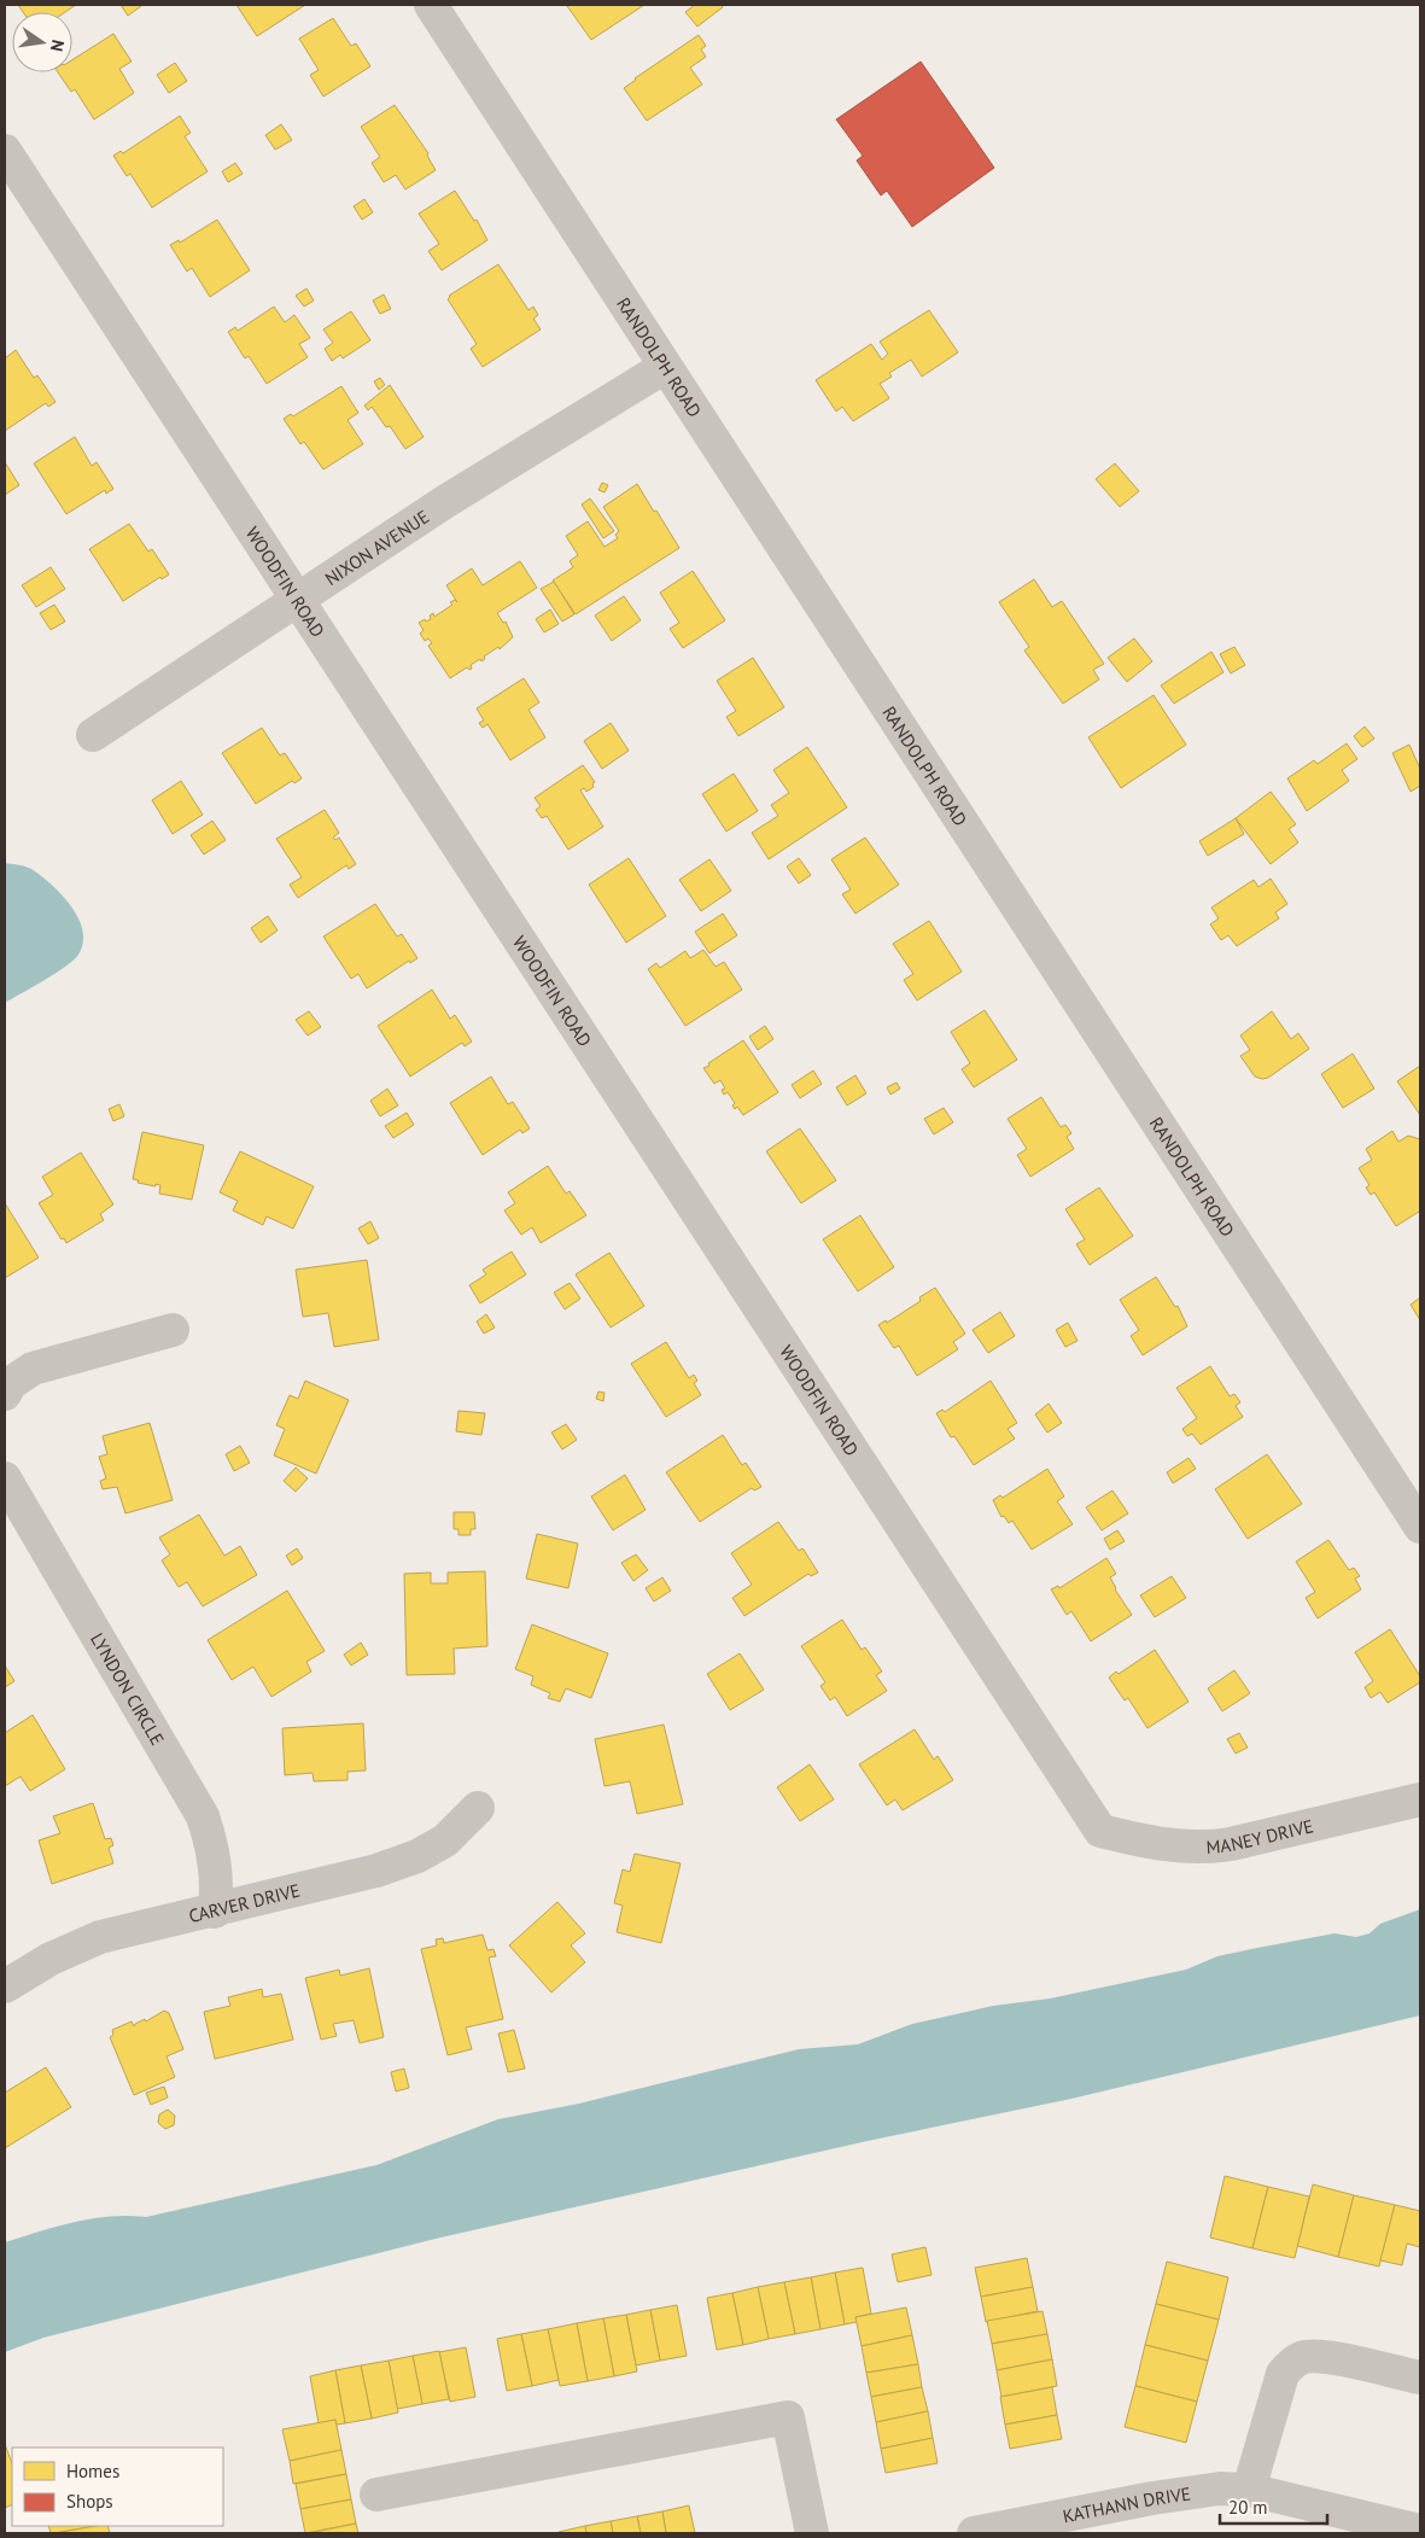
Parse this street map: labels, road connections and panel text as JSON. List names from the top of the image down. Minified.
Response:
{"streets":{"street":["RANDOLPH ROAD","NIXON AVENUE","WOODFIN ROAD","LYNDON CIRCLE","MANEY DRIVE","CARVER DRIVE","KATHANN DRIVE"]},"crossings":[["RANDOLPH ROAD","NIXON AVENUE"],["NIXON AVENUE","WOODFIN ROAD"],["WOODFIN ROAD","MANEY DRIVE"],["LYNDON CIRCLE","CARVER DRIVE"]],"legend":["Homes","Shops"],"scale_bar":"20 m","north":"right"}
